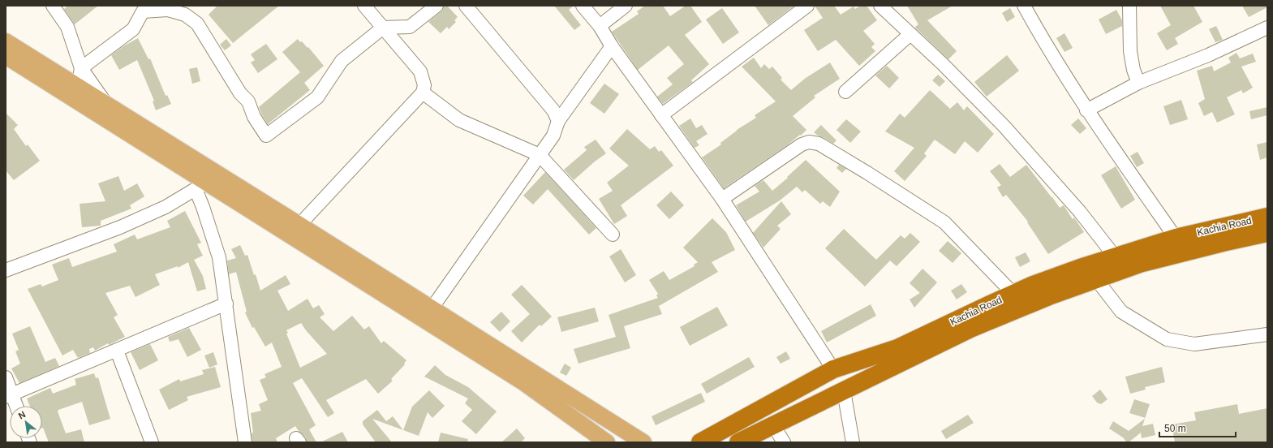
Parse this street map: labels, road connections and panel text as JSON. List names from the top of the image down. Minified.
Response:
{"streets":{"highway":["Kachia Road"]},"scale_bar":"50 m","north":"top left"}
